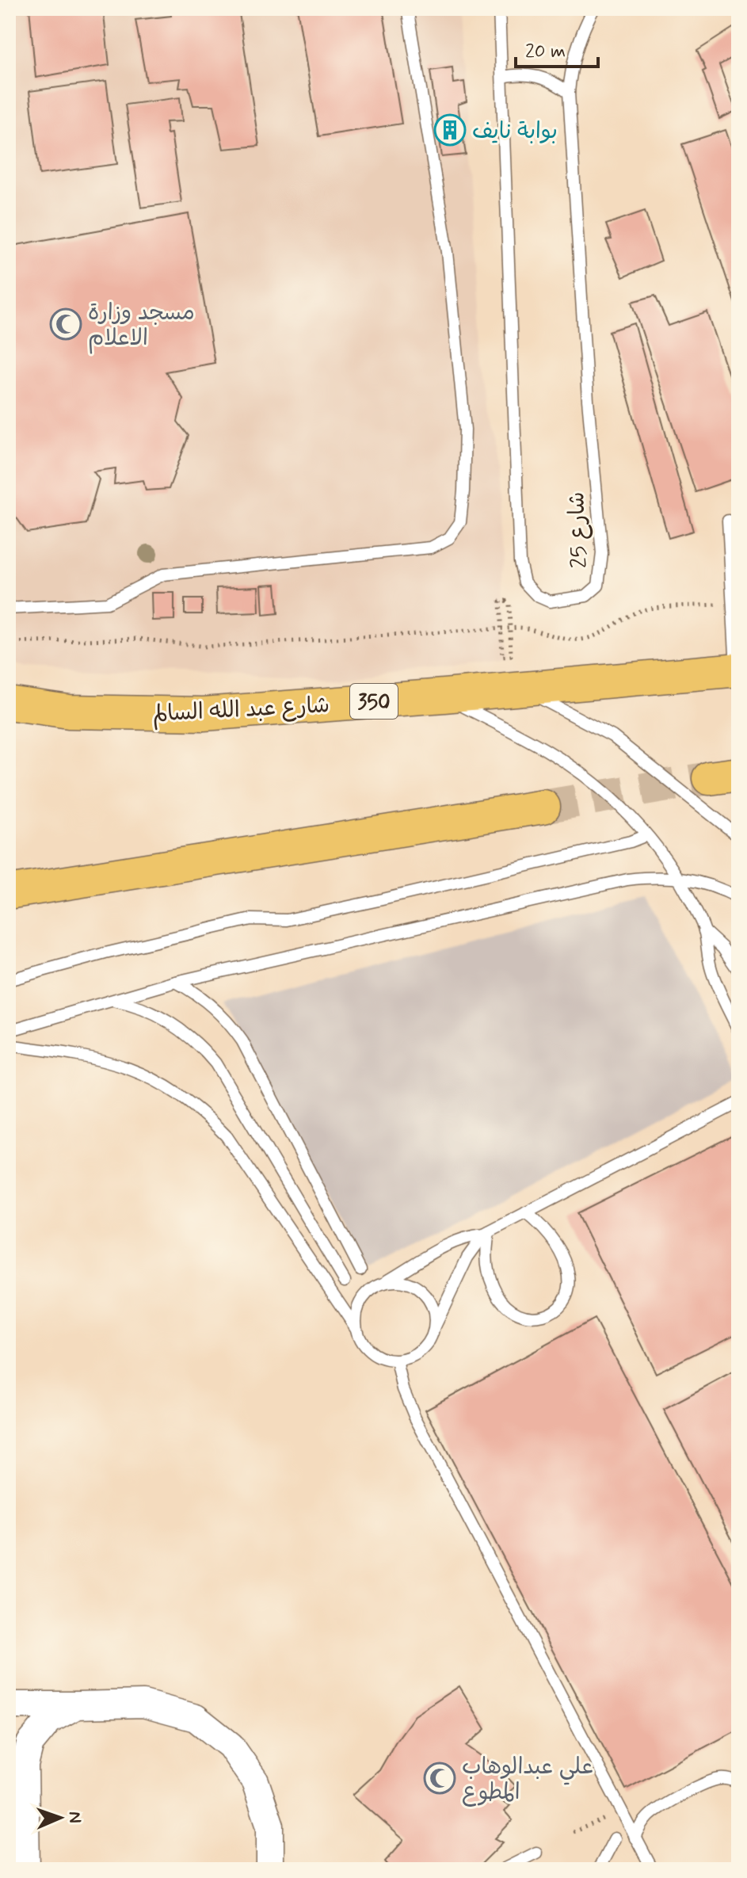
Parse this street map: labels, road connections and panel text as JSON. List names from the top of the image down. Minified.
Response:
{"streets":{"main road":["350","شارع عبد الله السالم"],"lane":["شارع 25"]},"places":{"building":["بوابة نايف"],"mosque":["مسجد وزارة الاعلام","علي عبدالوهاب المطوع"]},"scale_bar":"20 m","north":"right"}
